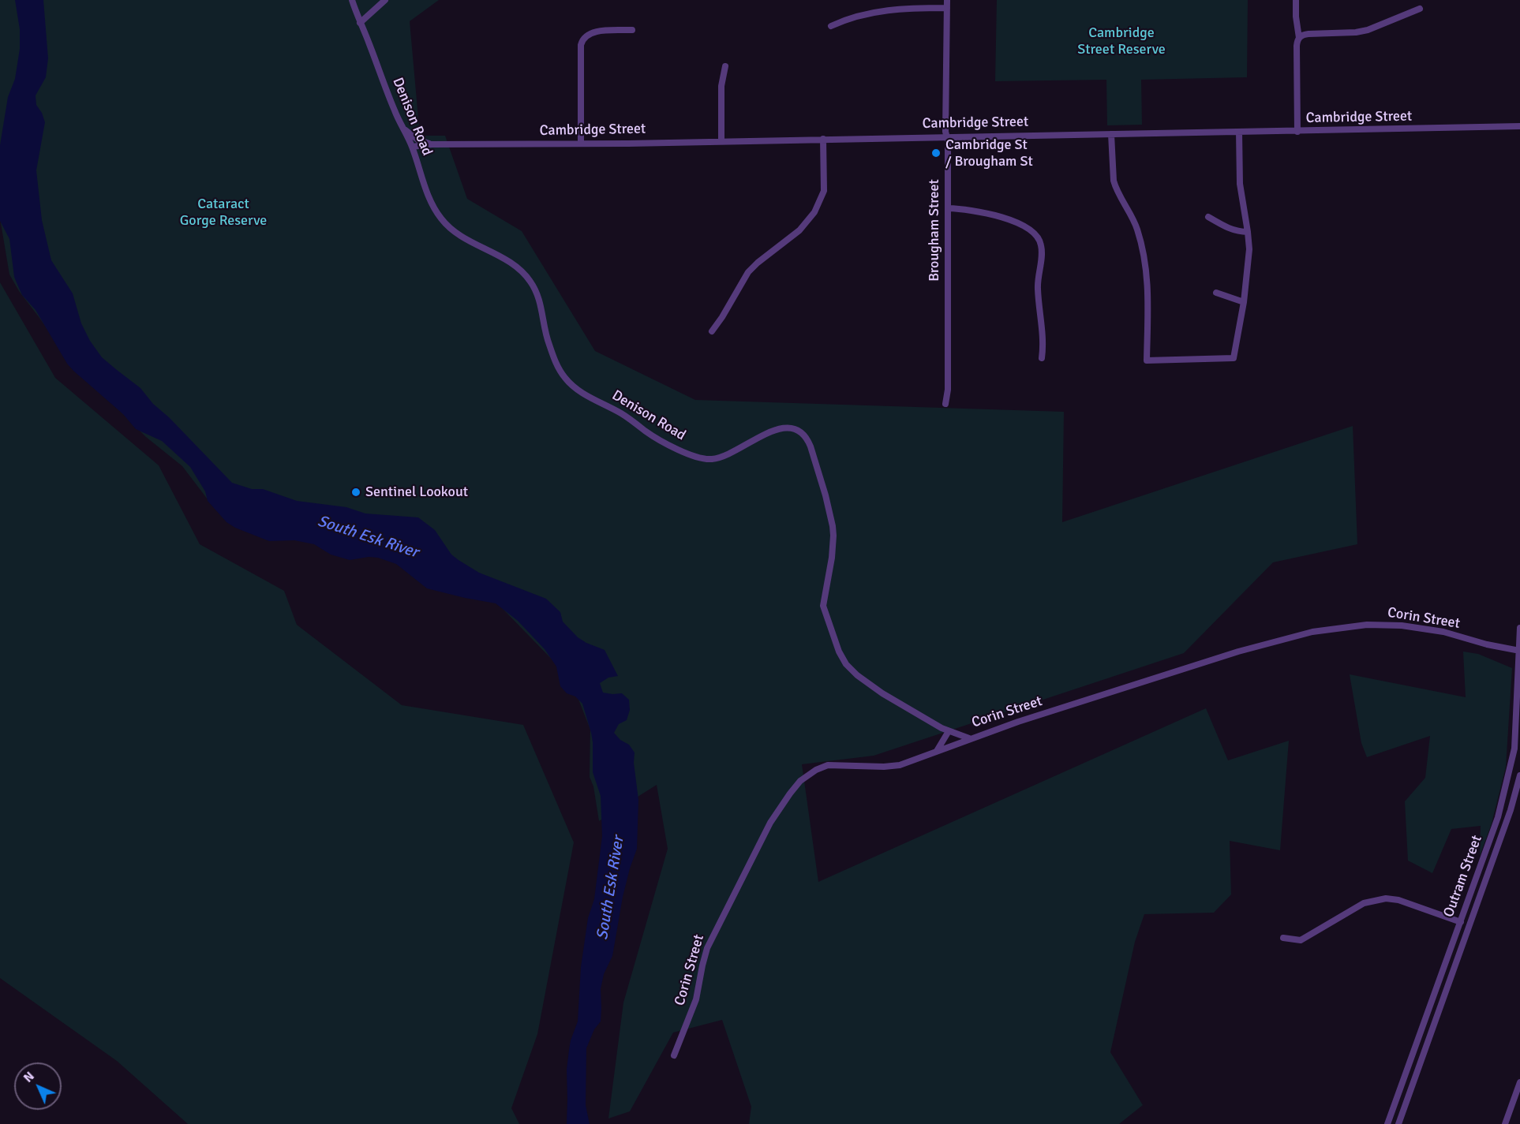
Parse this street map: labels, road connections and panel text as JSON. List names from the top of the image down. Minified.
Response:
{"streets":{"street":["Denison Road","Cambridge Street","Brougham Street","Corin Street","Outram Street"]},"crossings":[["Denison Road","Cambridge Street"],["Denison Road","Corin Street"],["Cambridge Street","Brougham Street"],["Corin Street","Outram Street"]],"water":["South Esk River"],"parks":["Cambridge Street Reserve","Cataract Gorge Reserve"],"places":["Cambridge St / Brougham St","Sentinel Lookout"],"north":"top left"}
